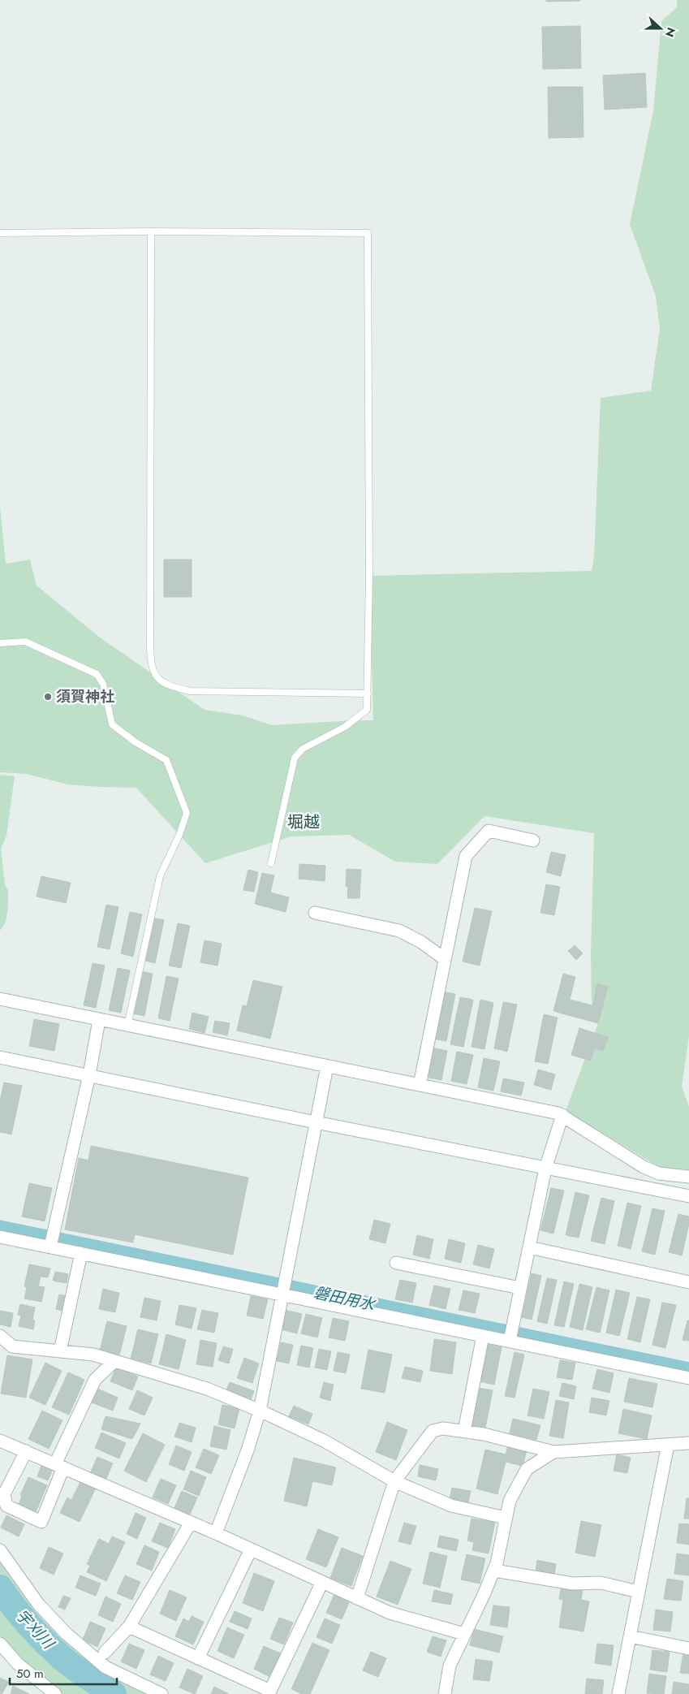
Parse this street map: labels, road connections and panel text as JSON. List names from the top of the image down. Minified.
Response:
{"districts":["堀越"],"water":["磐田用水","宇刈川"],"places":["須賀神社"],"scale_bar":"50 m","north":"right"}
